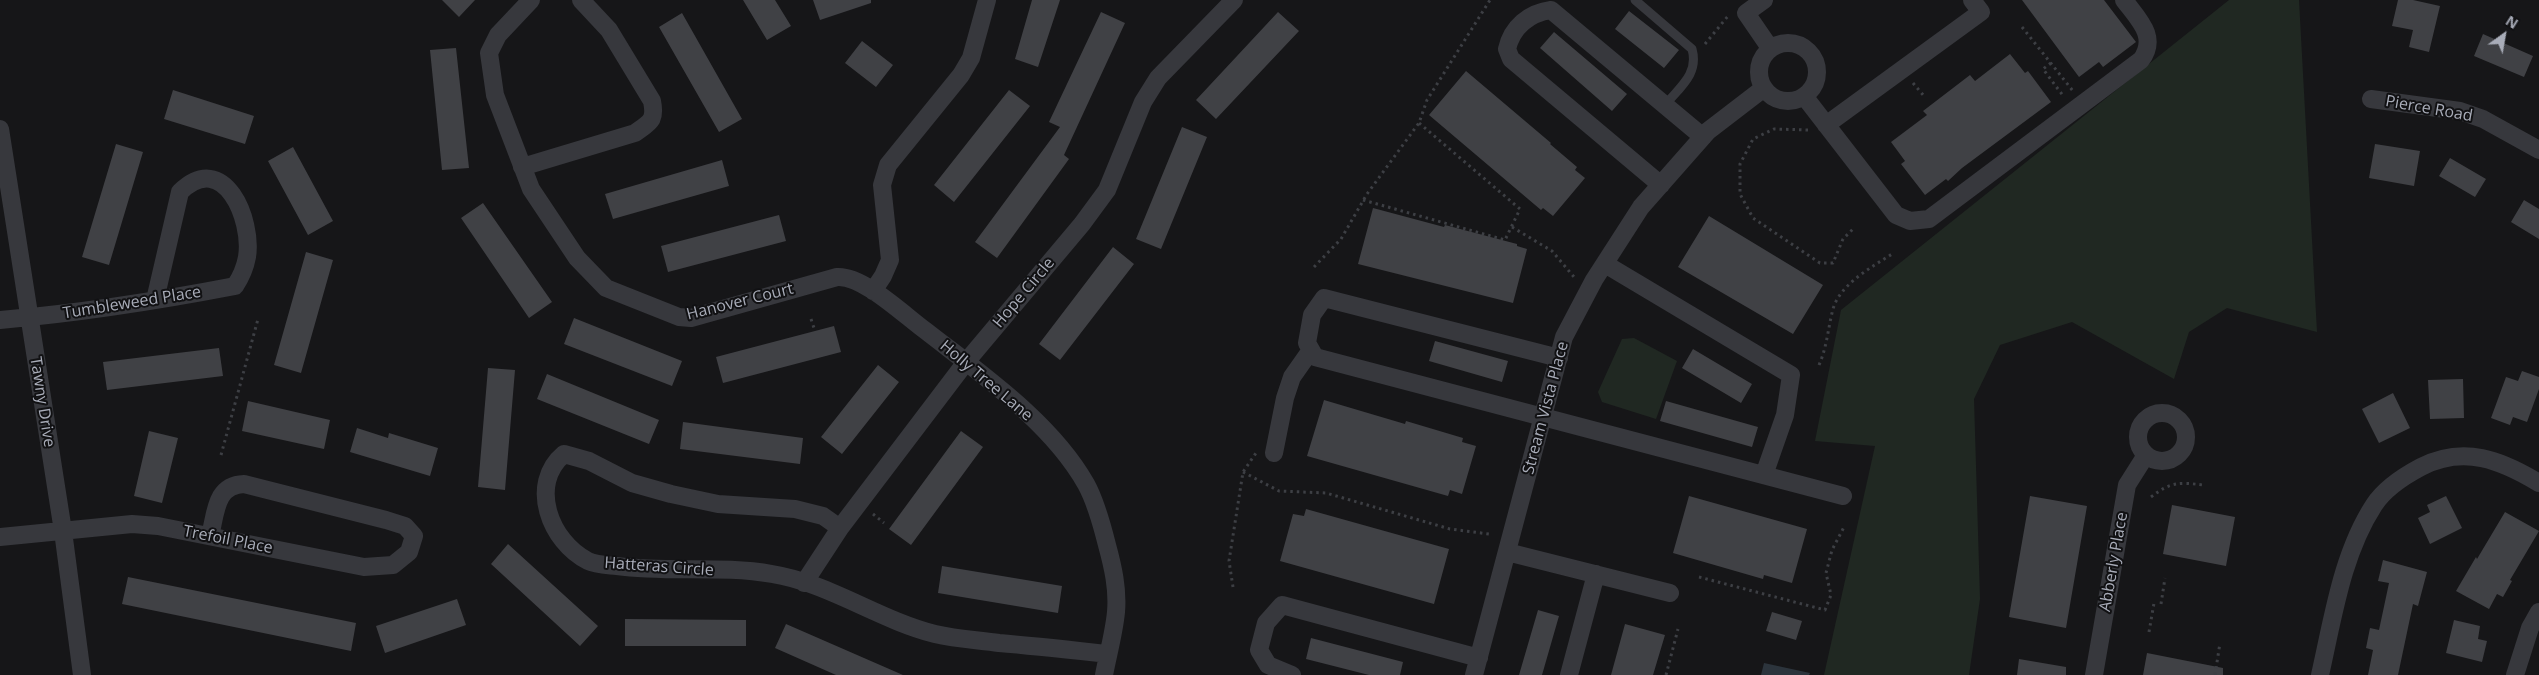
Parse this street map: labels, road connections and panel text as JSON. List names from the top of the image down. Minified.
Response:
{"streets":{"street":["Pierce Road","Hope Circle","Hanover Court","Tumbleweed Place","Holly Tree Lane","Tawny Drive","Stream Vista Place","Trefoil Place","Abberly Place","Hatteras Circle"]},"crossings":[["Hope Circle","Holly Tree Lane"],["Hope Circle","Hatteras Circle"],["Hanover Court","Holly Tree Lane"],["Tumbleweed Place","Tawny Drive"],["Holly Tree Lane","Hatteras Circle"],["Tawny Drive","Trefoil Place"]],"north":"top right"}
